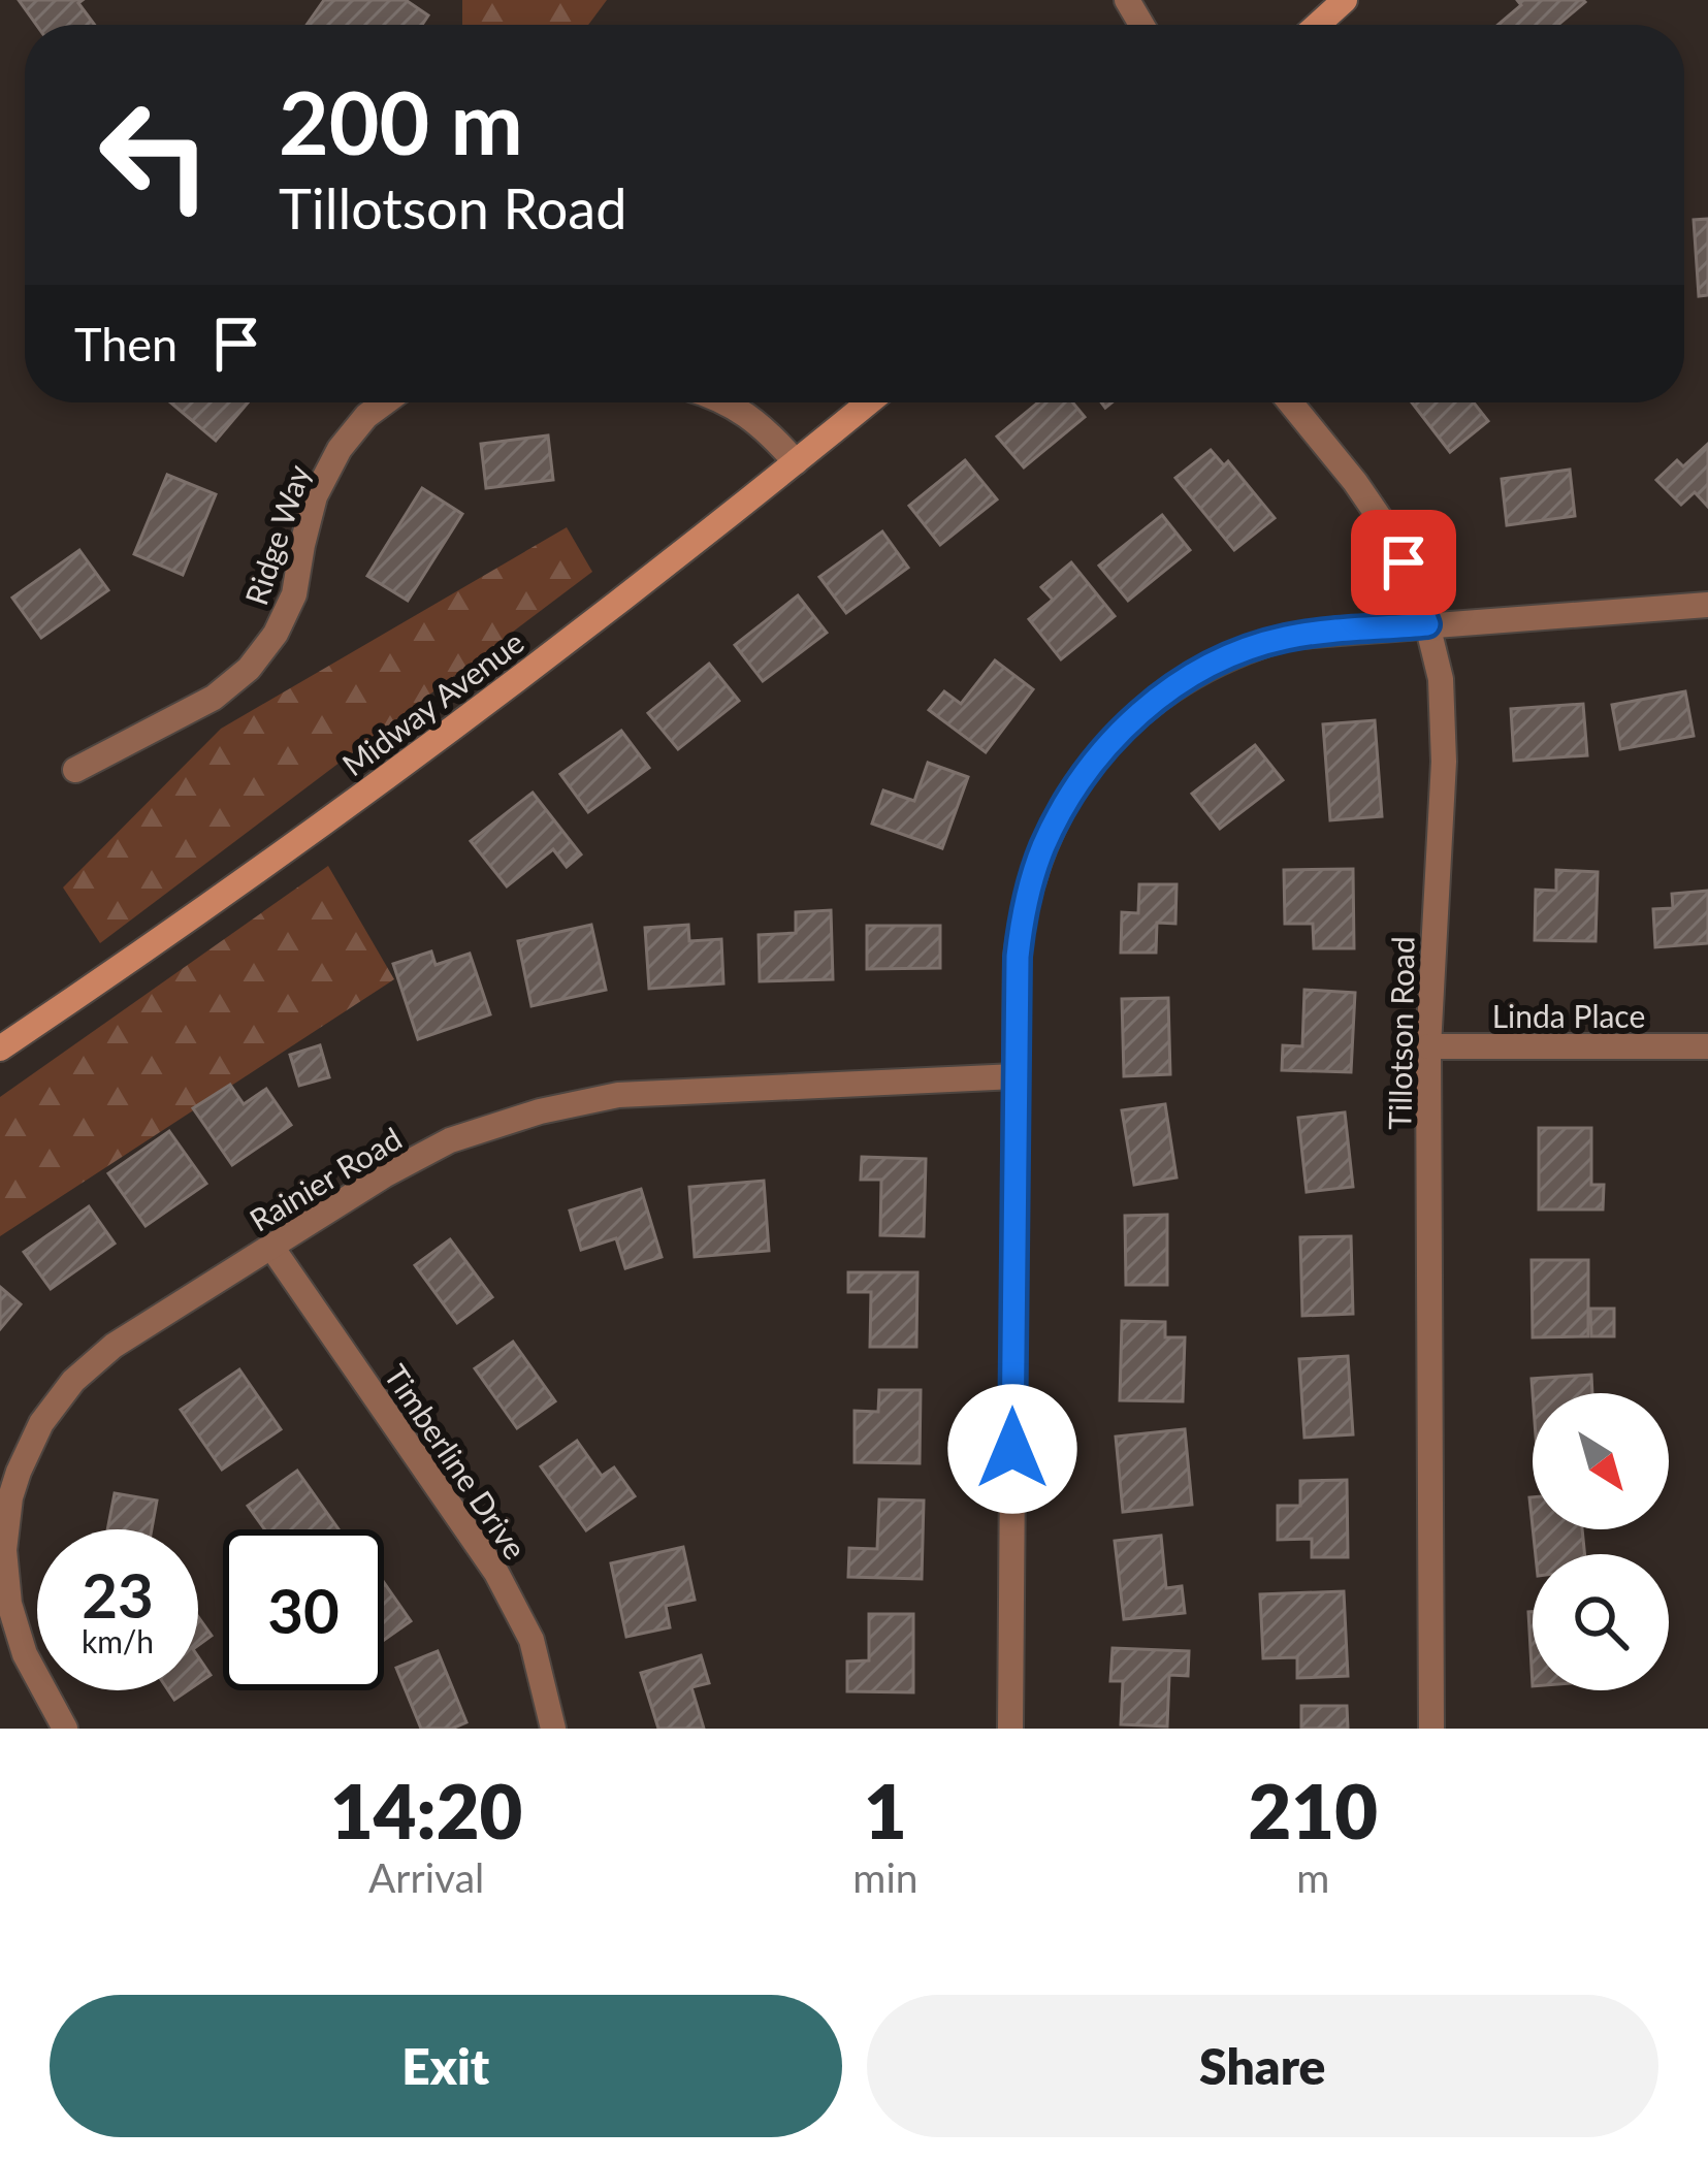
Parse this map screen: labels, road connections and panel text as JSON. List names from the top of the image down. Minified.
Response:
{"streets":{"main road":["Midway Avenue"],"street":["Ridge Way","Linda Place","Tillotson Road","Rainier Road","Timberline Drive"]},"crossings":[["Linda Place","Tillotson Road"],["Rainier Road","Timberline Drive"]],"north":"bottom right","page":{"turn":["200 m","Tillotson Road"],"then":"Then","speed":"23 km/h","limit":"30","eta":["14:20","Arrival","1","min","210","m"],"buttons":["Exit","Share"]}}
